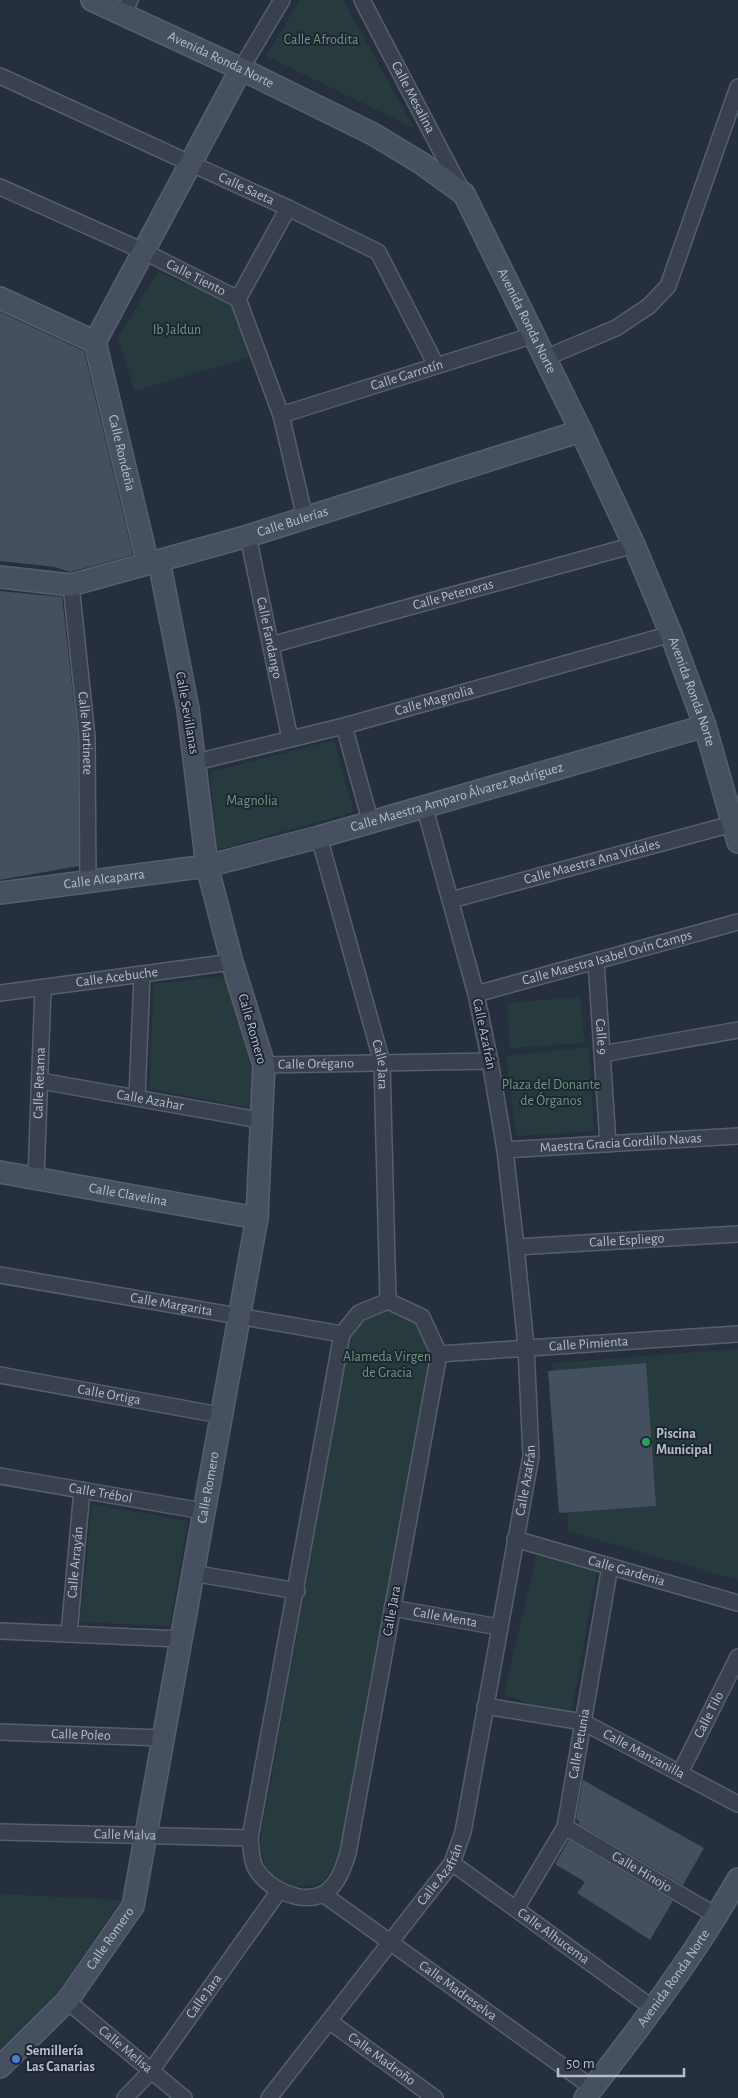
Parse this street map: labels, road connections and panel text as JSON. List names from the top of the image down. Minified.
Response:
{"streets":{"street":["Avenida Ronda Norte","Calle Mesalina","Calle Saeta","Calle Tiento","Calle Garrotín","Calle Rondeña","Calle Bulerías","Calle Peteneras","Calle Fandango","Calle Magnolia","Calle Sevillanas","Calle Martinete","Calle Maestra Amparo Álvarez Rodríguez","Calle Maestra Ana Vidales","Calle Alcaparra","Calle Maestra Isabel Ovín Camps","Calle Acebuche","Calle Romero","Calle Azafrán","Calle 9","Calle Orégano","Calle Jara","Calle Retama","Calle Azahar","Maestra Gracia Gordillo Navas","Calle Clavelina","Calle Espliego","Calle Margarita","Calle Pimienta","Calle Ortiga","Calle Trébol","Calle Arrayán","Calle Gardenia","Calle Menta","Calle Tilo","Calle Poleo","Calle Petunia","Calle Manzanilla","Calle Malva","Calle Hinojo","Calle Alhucema","Calle Madreselva","Calle Melisa","Calle Madroño"]},"crossings":[["Avenida Ronda Norte","Calle Mesalina"],["Avenida Ronda Norte","Calle Garrotín"],["Avenida Ronda Norte","Calle Bulerías"],["Avenida Ronda Norte","Calle Peteneras"],["Avenida Ronda Norte","Calle Magnolia"],["Avenida Ronda Norte","Calle Maestra Amparo Álvarez Rodríguez"],["Avenida Ronda Norte","Calle Maestra Ana Vidales"],["Avenida Ronda Norte","Calle Hinojo"],["Avenida Ronda Norte","Calle Alhucema"],["Avenida Ronda Norte","Calle Madreselva"],["Calle Saeta","Calle Garrotín"],["Calle Tiento","Calle Garrotín"],["Calle Tiento","Calle Bulerías"],["Calle Rondeña","Calle Bulerías"],["Calle Rondeña","Calle Sevillanas"],["Calle Bulerías","Calle Fandango"],["Calle Bulerías","Calle Sevillanas"],["Calle Bulerías","Calle Martinete"],["Calle Peteneras","Calle Fandango"],["Calle Fandango","Calle Magnolia"],["Calle Magnolia","Calle Sevillanas"],["Calle Sevillanas","Calle Maestra Amparo Álvarez Rodríguez"],["Calle Sevillanas","Calle Alcaparra"],["Calle Sevillanas","Calle Romero"],["Calle Martinete","Calle Alcaparra"],["Calle Maestra Amparo Álvarez Rodríguez","Calle Alcaparra"],["Calle Maestra Amparo Álvarez Rodríguez","Calle Romero"],["Calle Maestra Amparo Álvarez Rodríguez","Calle Azafrán"],["Calle Maestra Amparo Álvarez Rodríguez","Calle Jara"],["Calle Maestra Ana Vidales","Calle Azafrán"],["Calle Alcaparra","Calle Romero"],["Calle Maestra Isabel Ovín Camps","Calle Azafrán"],["Calle Maestra Isabel Ovín Camps","Calle 9"],["Calle Acebuche","Calle Romero"],["Calle Acebuche","Calle Retama"],["Calle Romero","Calle Orégano"],["Calle Romero","Calle Azahar"],["Calle Romero","Calle Clavelina"],["Calle Romero","Calle Margarita"],["Calle Romero","Calle Ortiga"],["Calle Romero","Calle Trébol"],["Calle Romero","Calle Poleo"],["Calle Romero","Calle Malva"],["Calle Romero","Calle Melisa"],["Calle Azafrán","Calle Orégano"],["Calle Azafrán","Maestra Gracia Gordillo Navas"],["Calle Azafrán","Calle Espliego"],["Calle Azafrán","Calle Pimienta"],["Calle Azafrán","Calle Gardenia"],["Calle Azafrán","Calle Menta"],["Calle Azafrán","Calle Manzanilla"],["Calle Azafrán","Calle Alhucema"],["Calle Azafrán","Calle Madreselva"],["Calle Azafrán","Calle Madroño"],["Calle 9","Maestra Gracia Gordillo Navas"],["Calle Orégano","Calle Jara"],["Calle Jara","Calle Pimienta"],["Calle Jara","Calle Menta"],["Calle Jara","Calle Madreselva"],["Calle Jara","Calle Melisa"],["Calle Retama","Calle Azahar"],["Calle Retama","Calle Clavelina"],["Calle Trébol","Calle Arrayán"],["Calle Gardenia","Calle Petunia"],["Calle Tilo","Calle Manzanilla"],["Calle Petunia","Calle Manzanilla"],["Calle Petunia","Calle Hinojo"],["Calle Petunia","Calle Alhucema"]],"parks":["Calle Afrodita","Ib Jaldun","Magnolia","Plaza del Donante de Órganos","Alameda Virgen de Gracia"],"places":["Piscina Municipal","Semillería Las Canarias"],"scale_bar":"50 m"}
